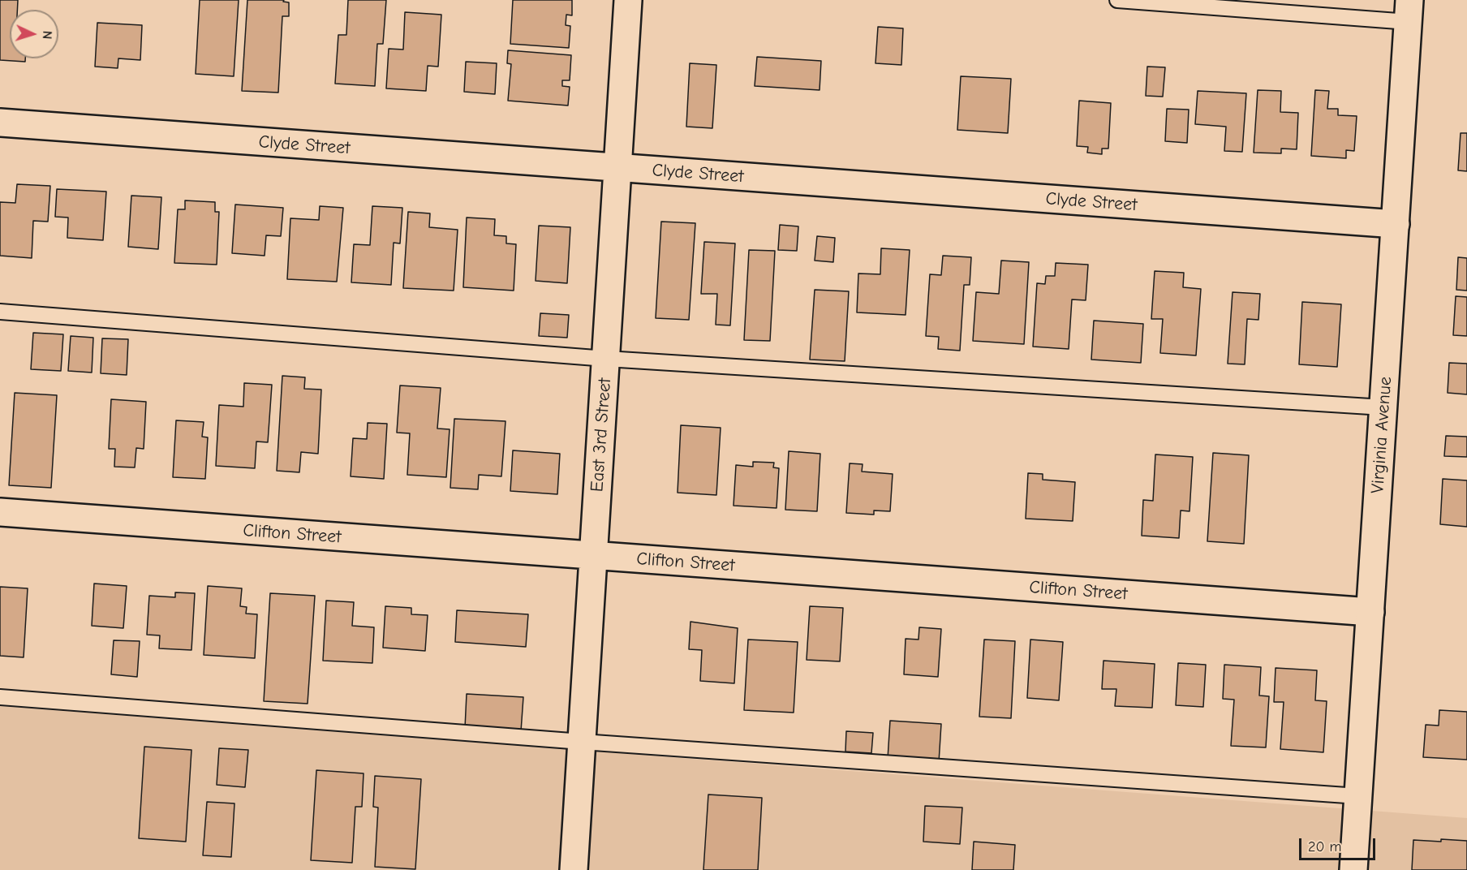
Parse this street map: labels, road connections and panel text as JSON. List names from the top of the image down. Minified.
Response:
{"streets":{"street":["Clyde Street","East 3rd Street","Virginia Avenue","Clifton Street"]},"crossings":[["Clyde Street","East 3rd Street"],["Clyde Street","Virginia Avenue"],["East 3rd Street","Clifton Street"],["Virginia Avenue","Clifton Street"]],"scale_bar":"20 m","north":"right"}
